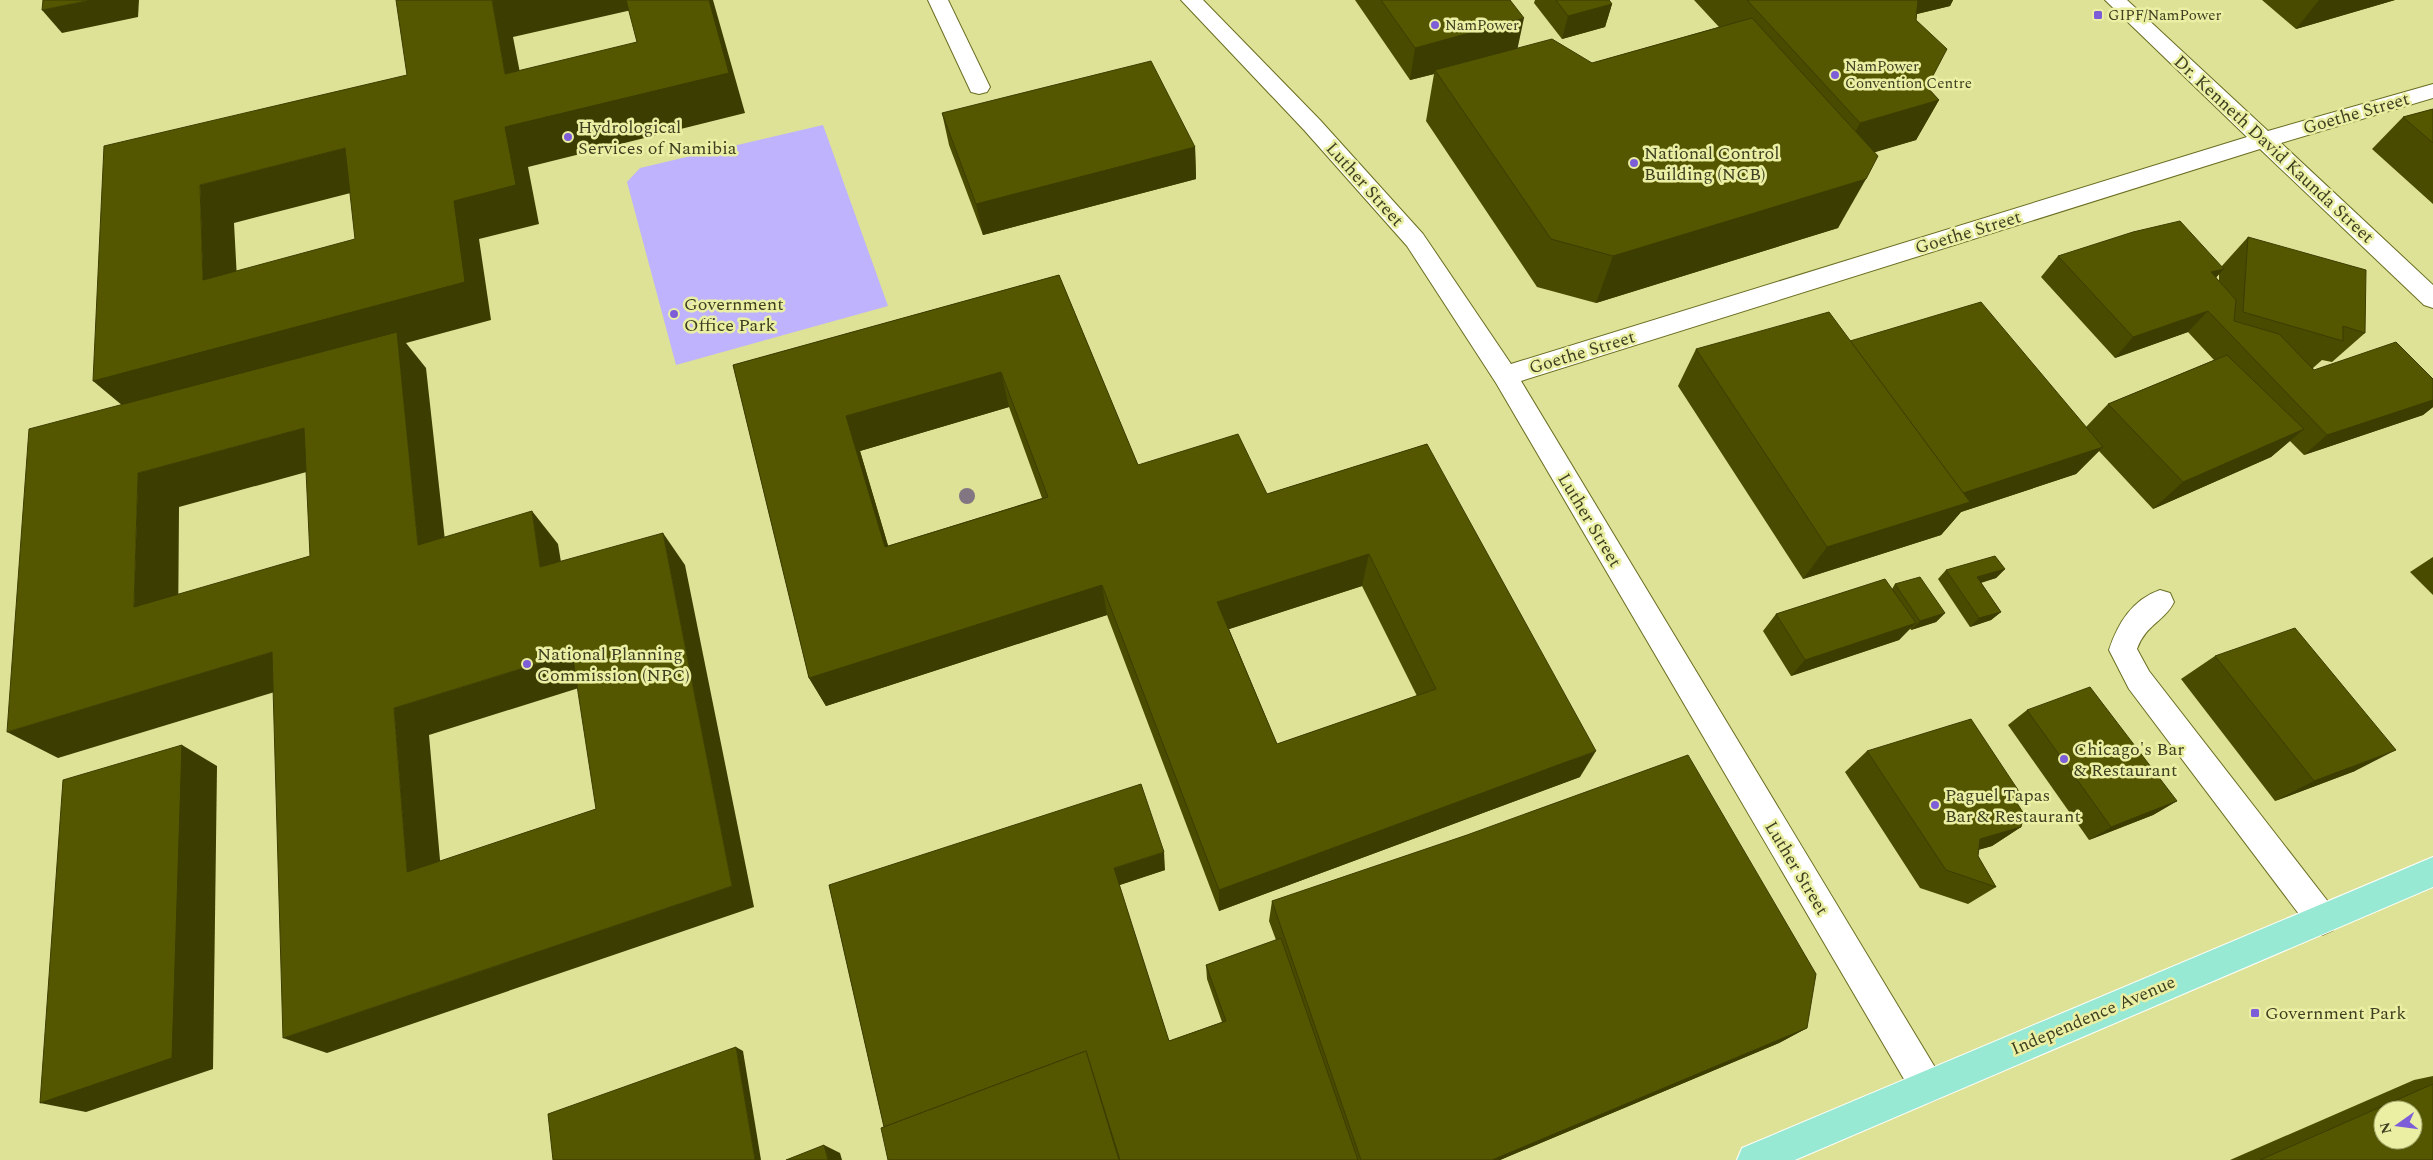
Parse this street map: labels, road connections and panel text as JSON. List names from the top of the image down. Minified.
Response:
{"streets":{"main road":["Independence Avenue"],"street":["Goethe Street","Dr. Kenneth David Kaunda Street","Luther Street"]},"crossings":[["Goethe Street","Dr. Kenneth David Kaunda Street"],["Goethe Street","Luther Street"],["Luther Street","Independence Avenue"]],"places":{"transit":["GIPF/NamPower","Government Park"],"other":["NamPower","NamPower Convention Centre","Hydrological Services of Namibia","National Control Building (NCB)","Government Office Park","National Planning Commission (NPC)","Chicago's Bar & Restaurant","Paguel Tapas Bar & Restaurant"]},"north":"left"}
